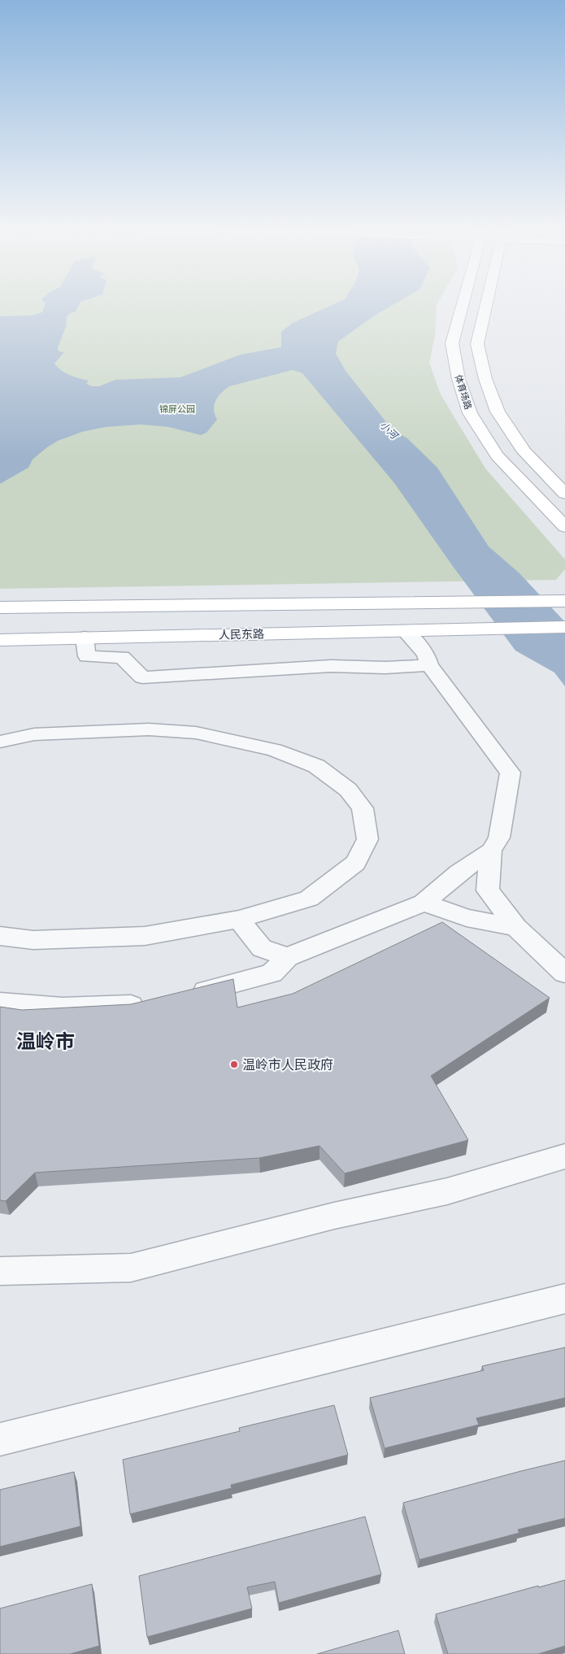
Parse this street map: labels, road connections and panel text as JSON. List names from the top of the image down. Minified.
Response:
{"streets":{"main road":["体育场路","人民东路"]},"districts":["温岭市"],"water":["小河"],"parks":["锦屏公园"],"places":["温岭市人民政府"]}
